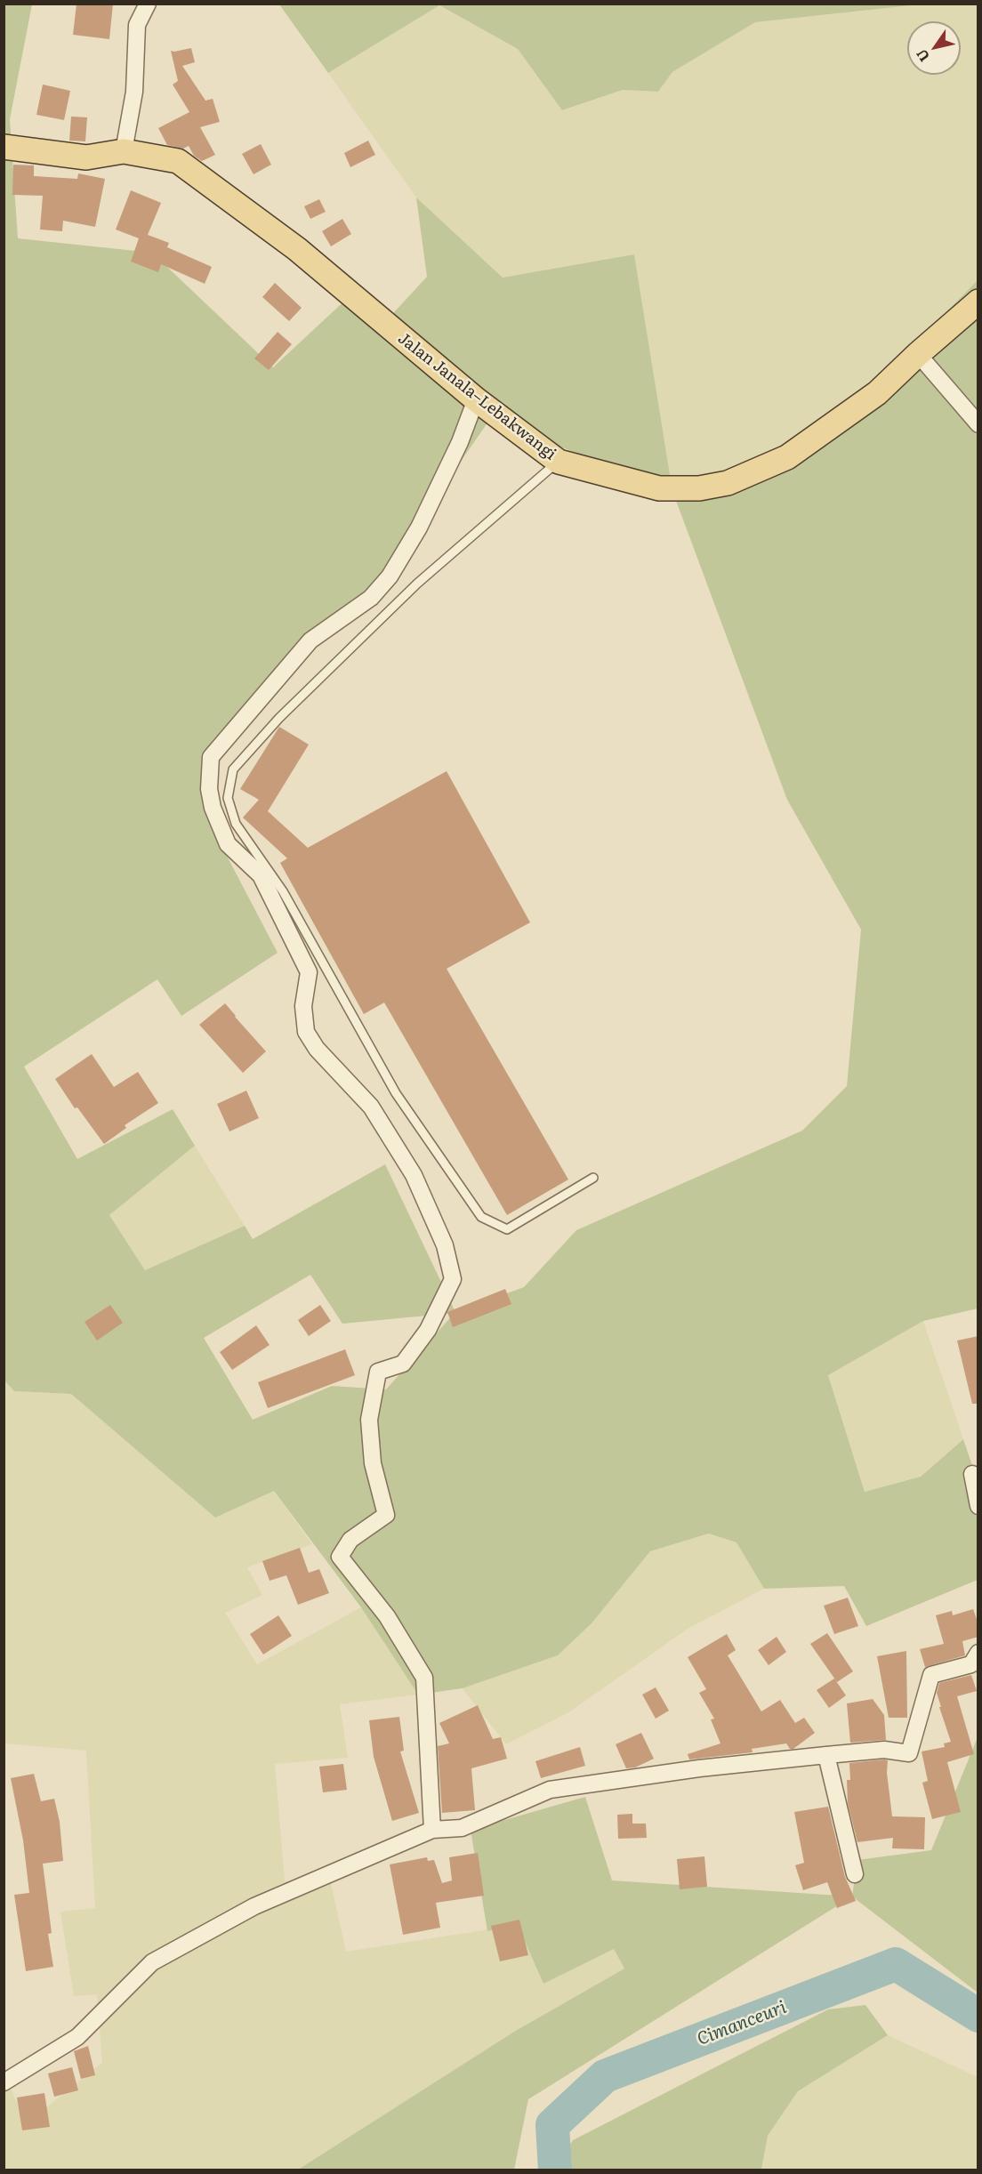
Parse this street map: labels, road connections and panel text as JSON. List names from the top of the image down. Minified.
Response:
{"streets":{"main road":["Jalan Janala–Lebakwangi"]},"water":["Cimanceuri"],"north":"bottom left"}
